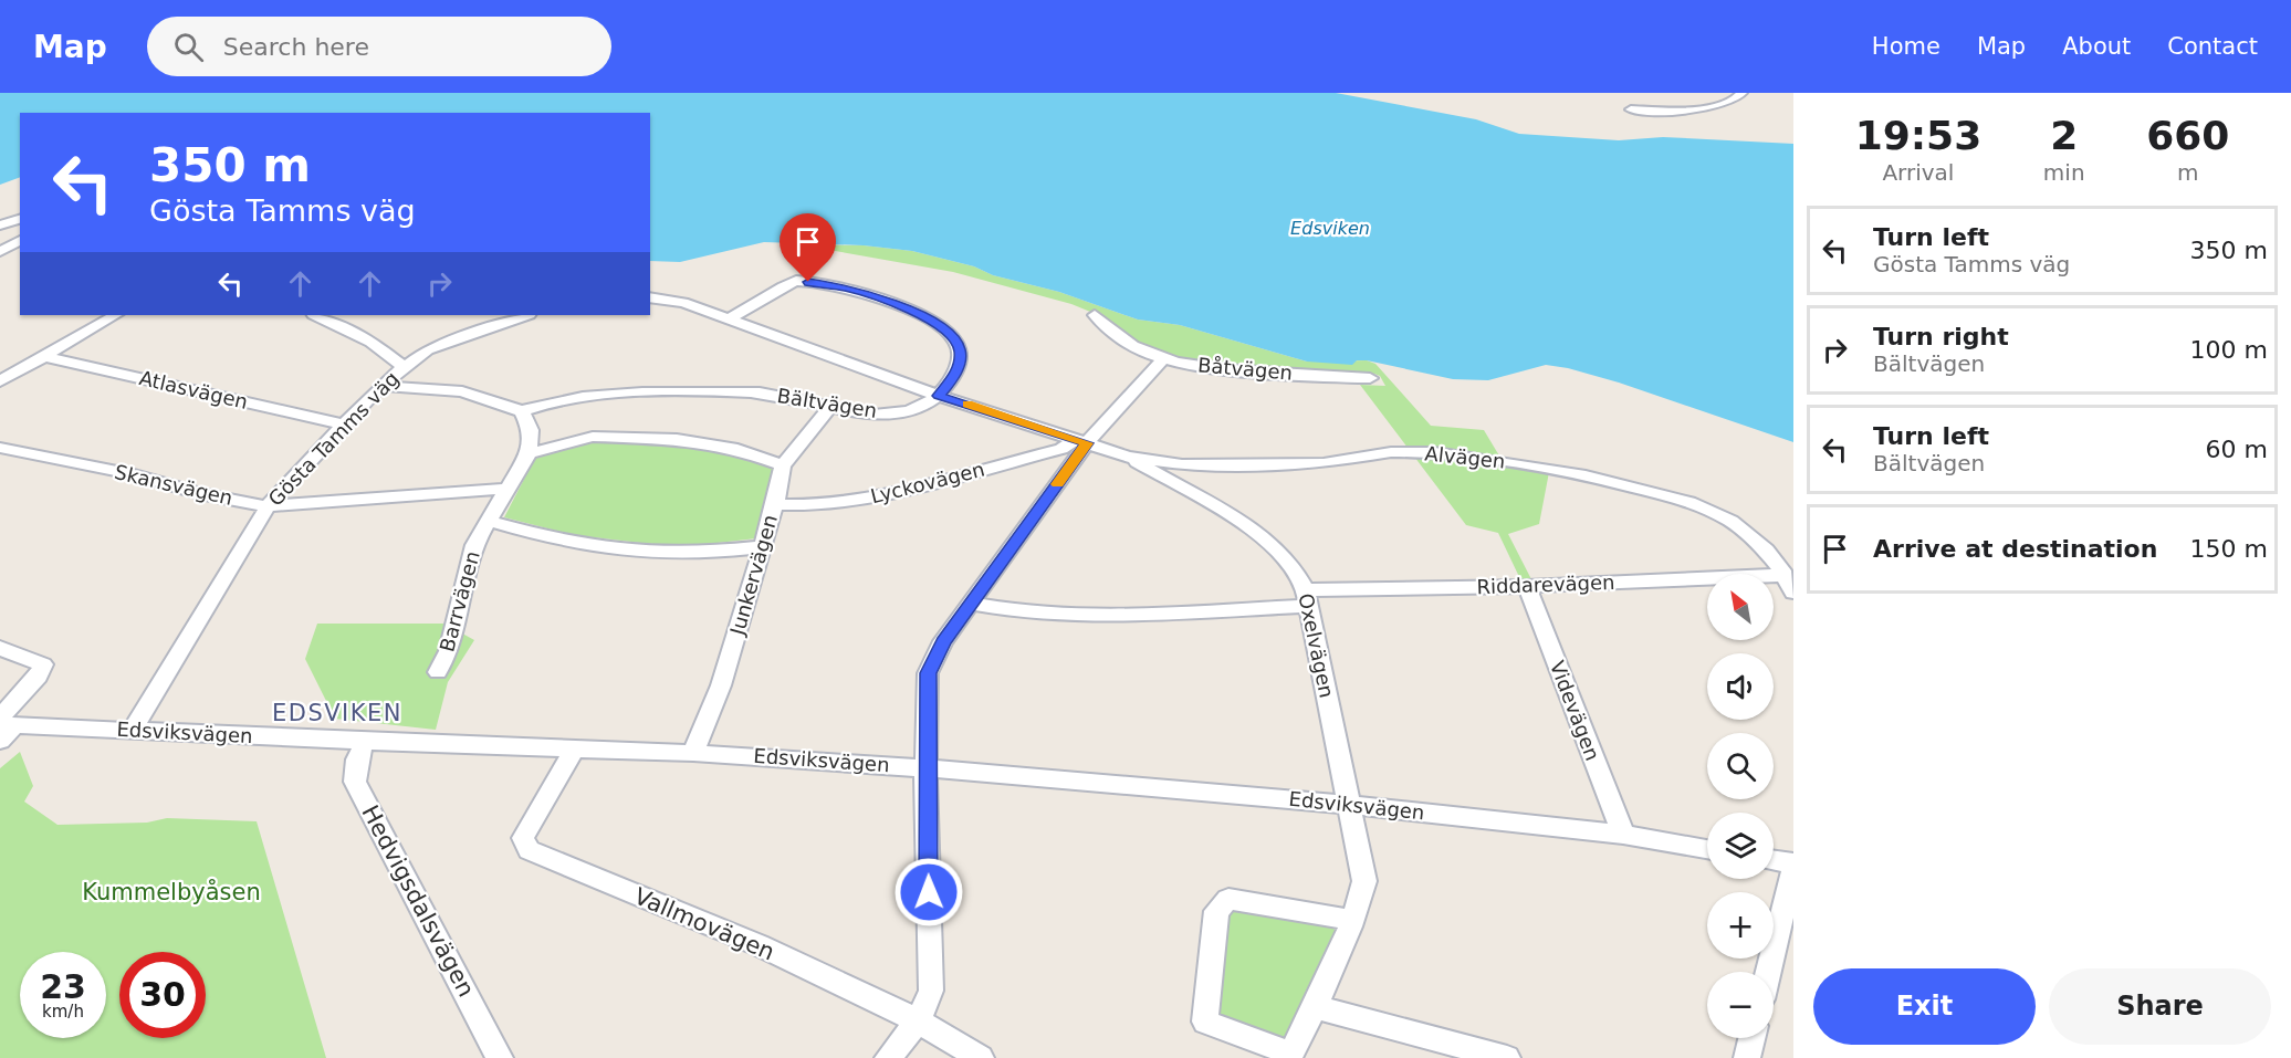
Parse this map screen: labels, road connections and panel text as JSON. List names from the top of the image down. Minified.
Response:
{"streets":{"street":["Båtvägen","Atlasvägen","Bältvägen","Gösta Tamms väg","Alvägen","Lyckovägen","Skansvägen","Junkervägen","Riddarevägen","Barrvägen","Oxelvägen","Videvägen","Edsviksvägen","Hedvigsdalsvägen","Vallmovägen"]},"crossings":[["Atlasvägen","Gösta Tamms väg"],["Bältvägen","Junkervägen"],["Gösta Tamms väg","Skansvägen"],["Gösta Tamms väg","Edsviksvägen"],["Alvägen","Lyckovägen"],["Alvägen","Riddarevägen"],["Alvägen","Oxelvägen"],["Lyckovägen","Junkervägen"],["Skansvägen","Barrvägen"],["Junkervägen","Edsviksvägen"],["Riddarevägen","Oxelvägen"],["Riddarevägen","Videvägen"],["Oxelvägen","Edsviksvägen"],["Videvägen","Edsviksvägen"],["Edsviksvägen","Hedvigsdalsvägen"],["Edsviksvägen","Vallmovägen"]],"districts":["EDSVIKEN"],"water":["Edsviken"],"parks":["Kummelbyåsen"],"north":"top left","page":{"header":"Map","search":"Search here","nav":["Home","Map","About","Contact"],"eta":["19:53","Arrival","2","min","660","m"],"turn":["350 m","Gösta Tamms väg"],"list":[{"name":"Turn left","note":"Gösta Tamms väg","value":"350 m"},{"name":"Turn right","note":"Bältvägen","value":"100 m"},{"name":"Turn left","note":"Bältvägen","value":"60 m"},{"name":"Arrive at destination","value":"150 m"}],"map_buttons":["+","−"],"speed":"23 km/h","limit":"30","buttons":["Exit","Share"]}}
